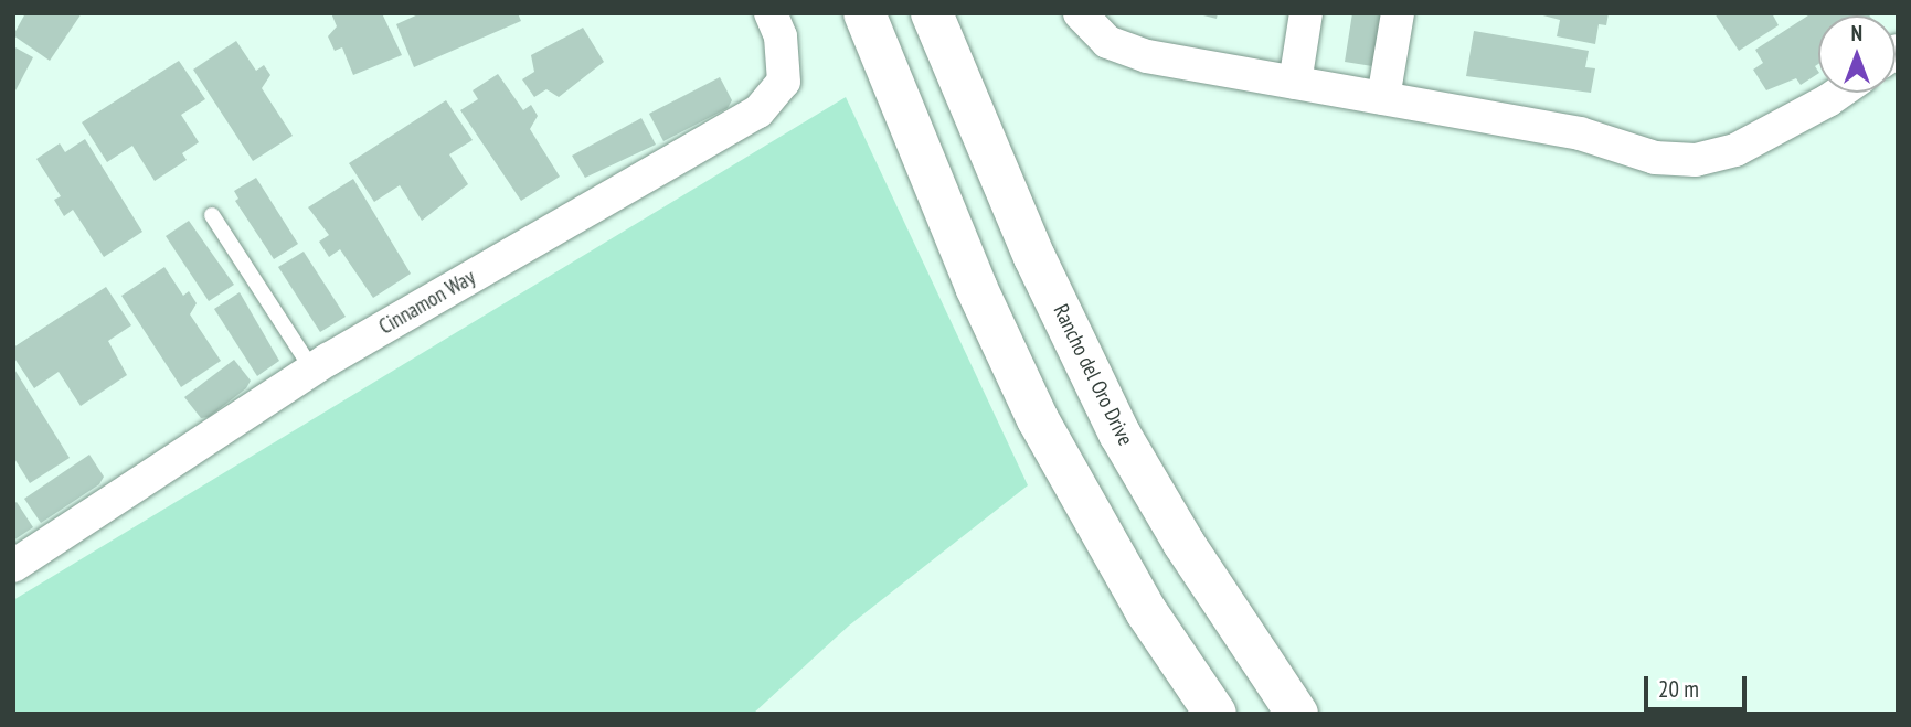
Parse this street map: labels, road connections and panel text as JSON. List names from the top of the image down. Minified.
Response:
{"streets":{"main road":["Rancho del Oro Drive"],"street":["Cinnamon Way"]},"scale_bar":"20 m","north":"top"}
